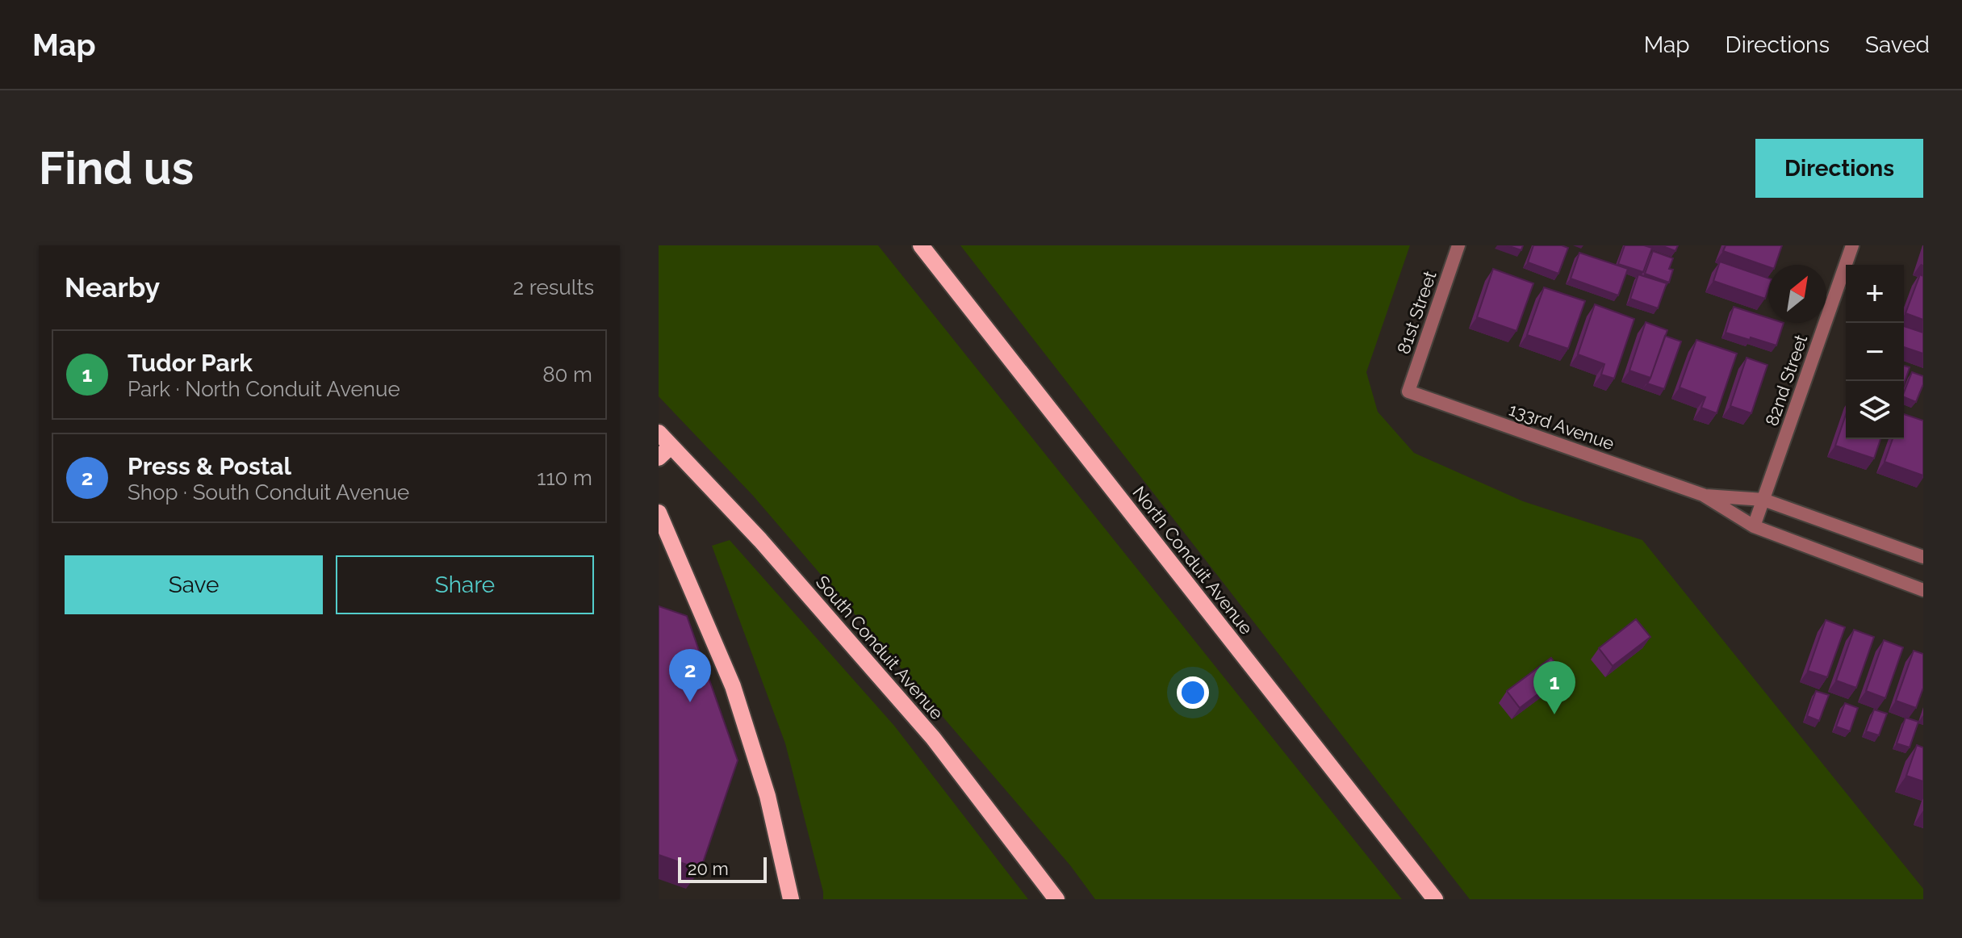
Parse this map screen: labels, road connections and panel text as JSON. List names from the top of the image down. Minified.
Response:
{"streets":{"main road":["North Conduit Avenue","South Conduit Avenue"],"street":["81st Street","82nd Street","133rd Avenue"]},"crossings":[["81st Street","133rd Avenue"],["82nd Street","133rd Avenue"]],"scale_bar":"20 m","north":"top right","page":{"header":"Map","nav":["Map","Directions","Saved"],"buttons":["Directions",["Save","Share"]],"title":"Find us","heading":["Nearby","2 results"],"map_buttons":["+","−"],"list":[{"mark":"1","name":"Tudor Park","note":"Park · North Conduit Avenue","value":"80 m"},{"mark":"2","name":"Press & Postal","note":"Shop · South Conduit Avenue","value":"110 m"}],"pins":["2","1"],"scale":"20 m"}}
